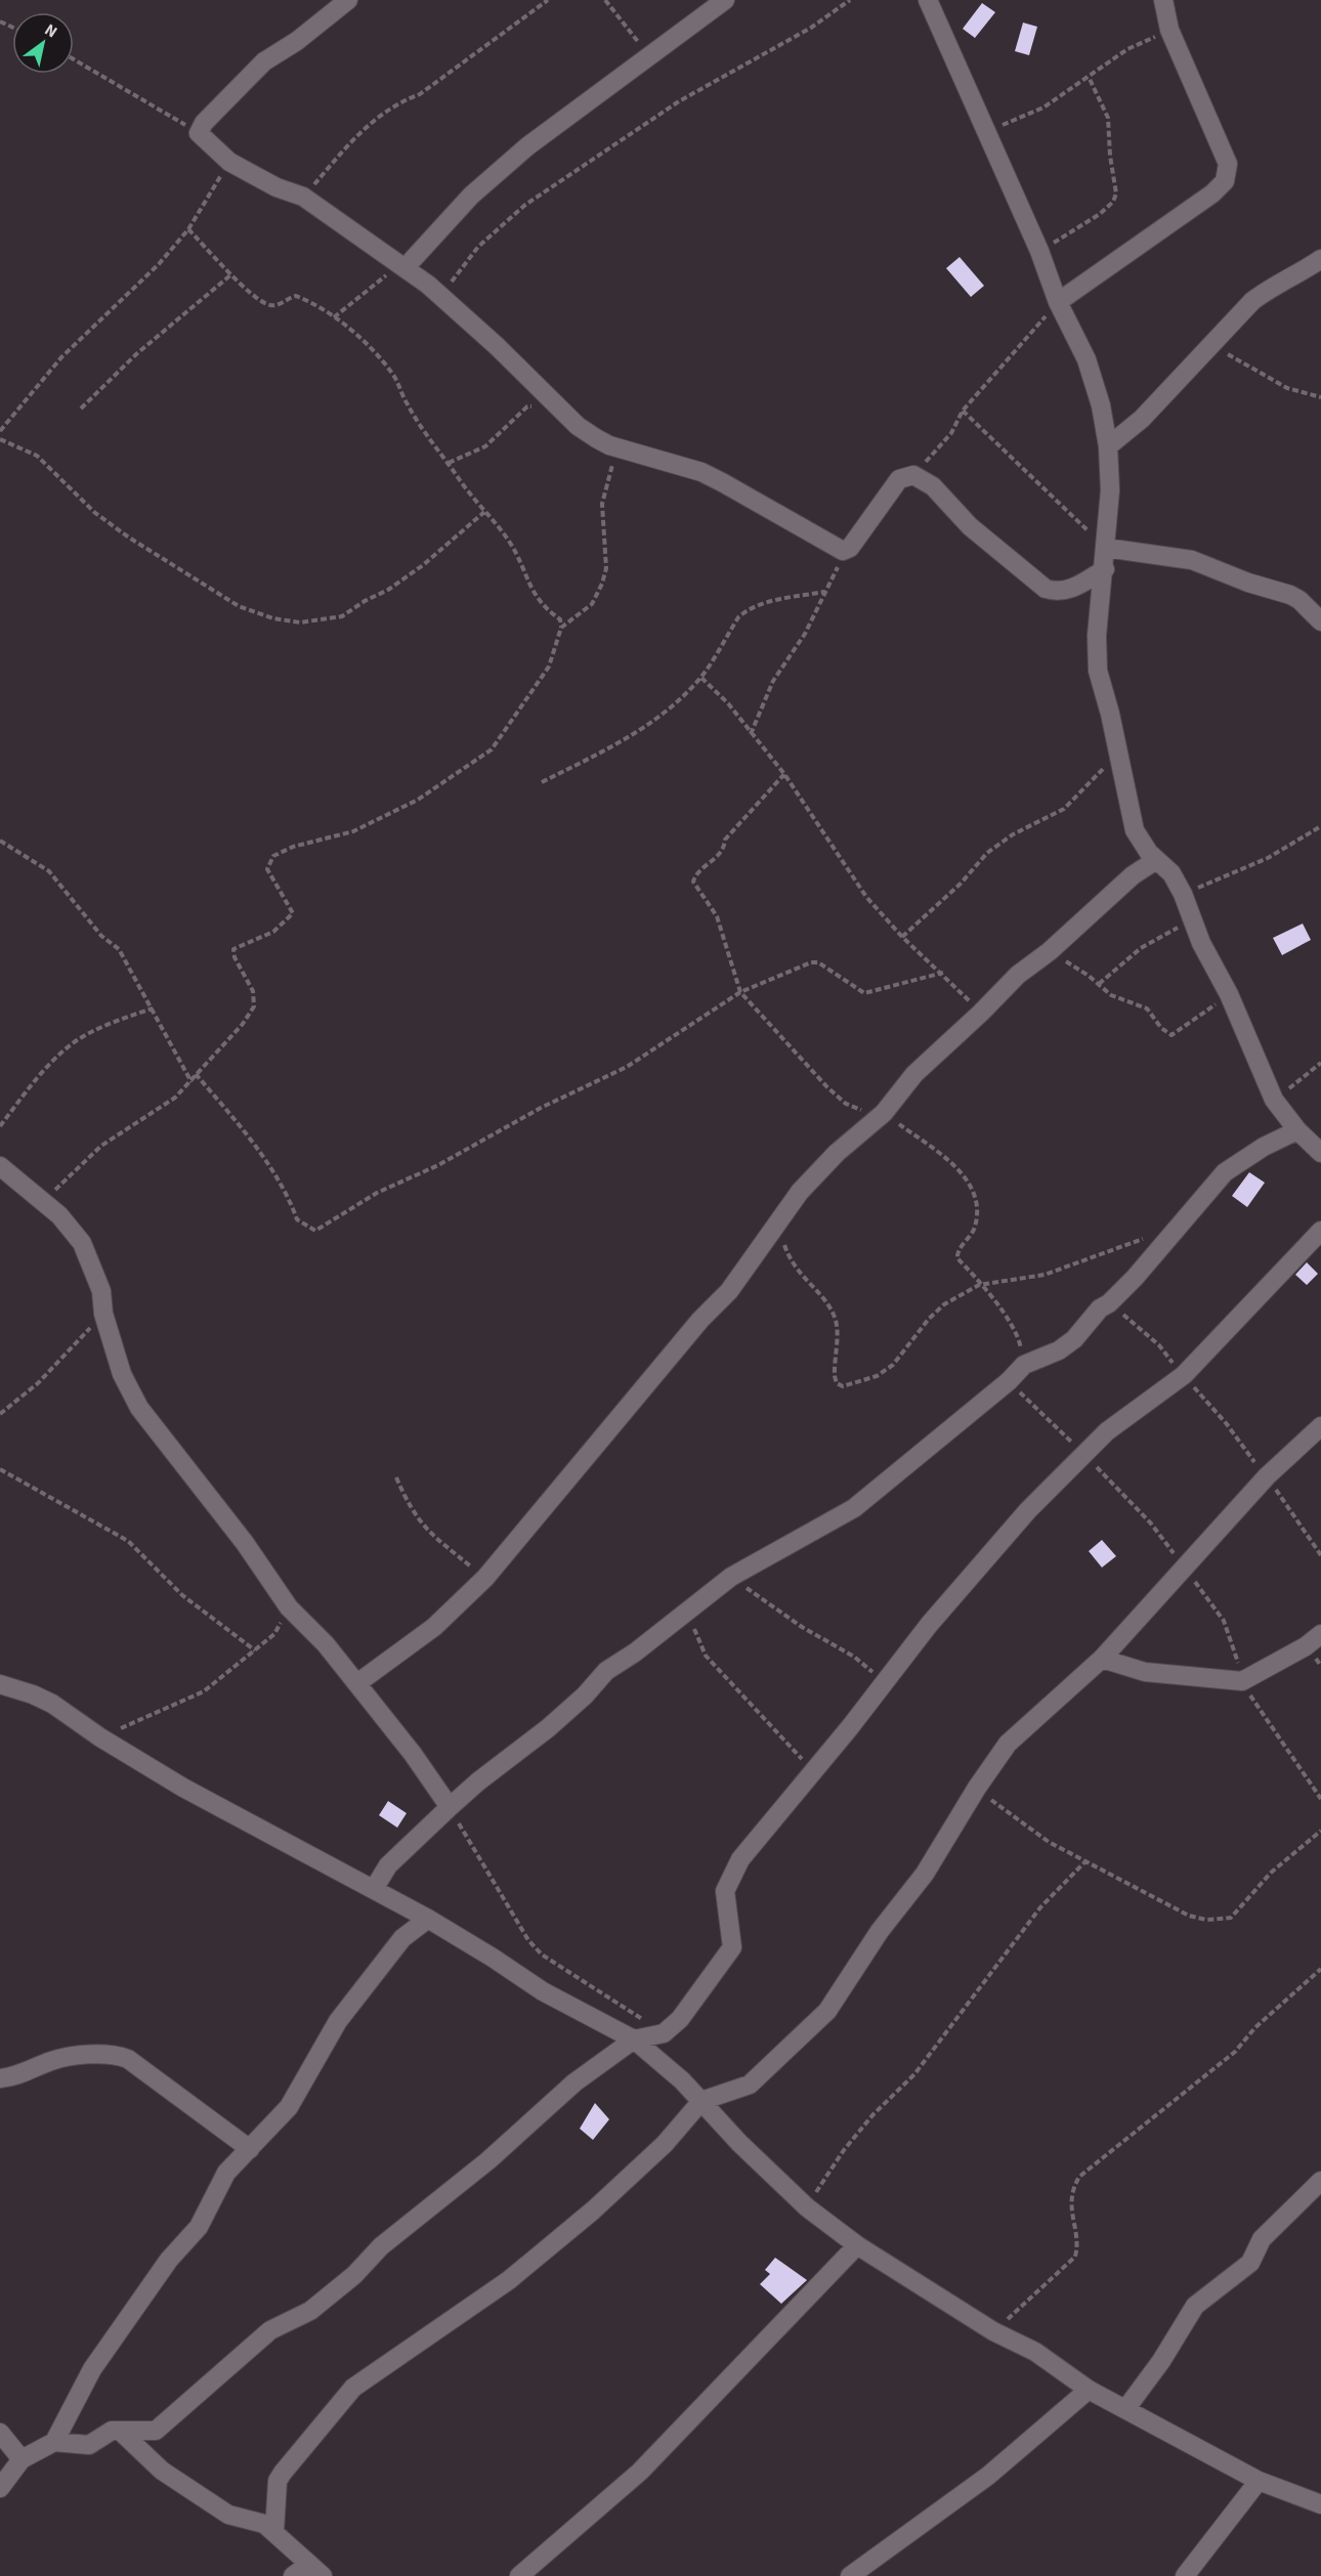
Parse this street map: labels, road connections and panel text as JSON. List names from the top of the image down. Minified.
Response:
{"north":"top right"}
